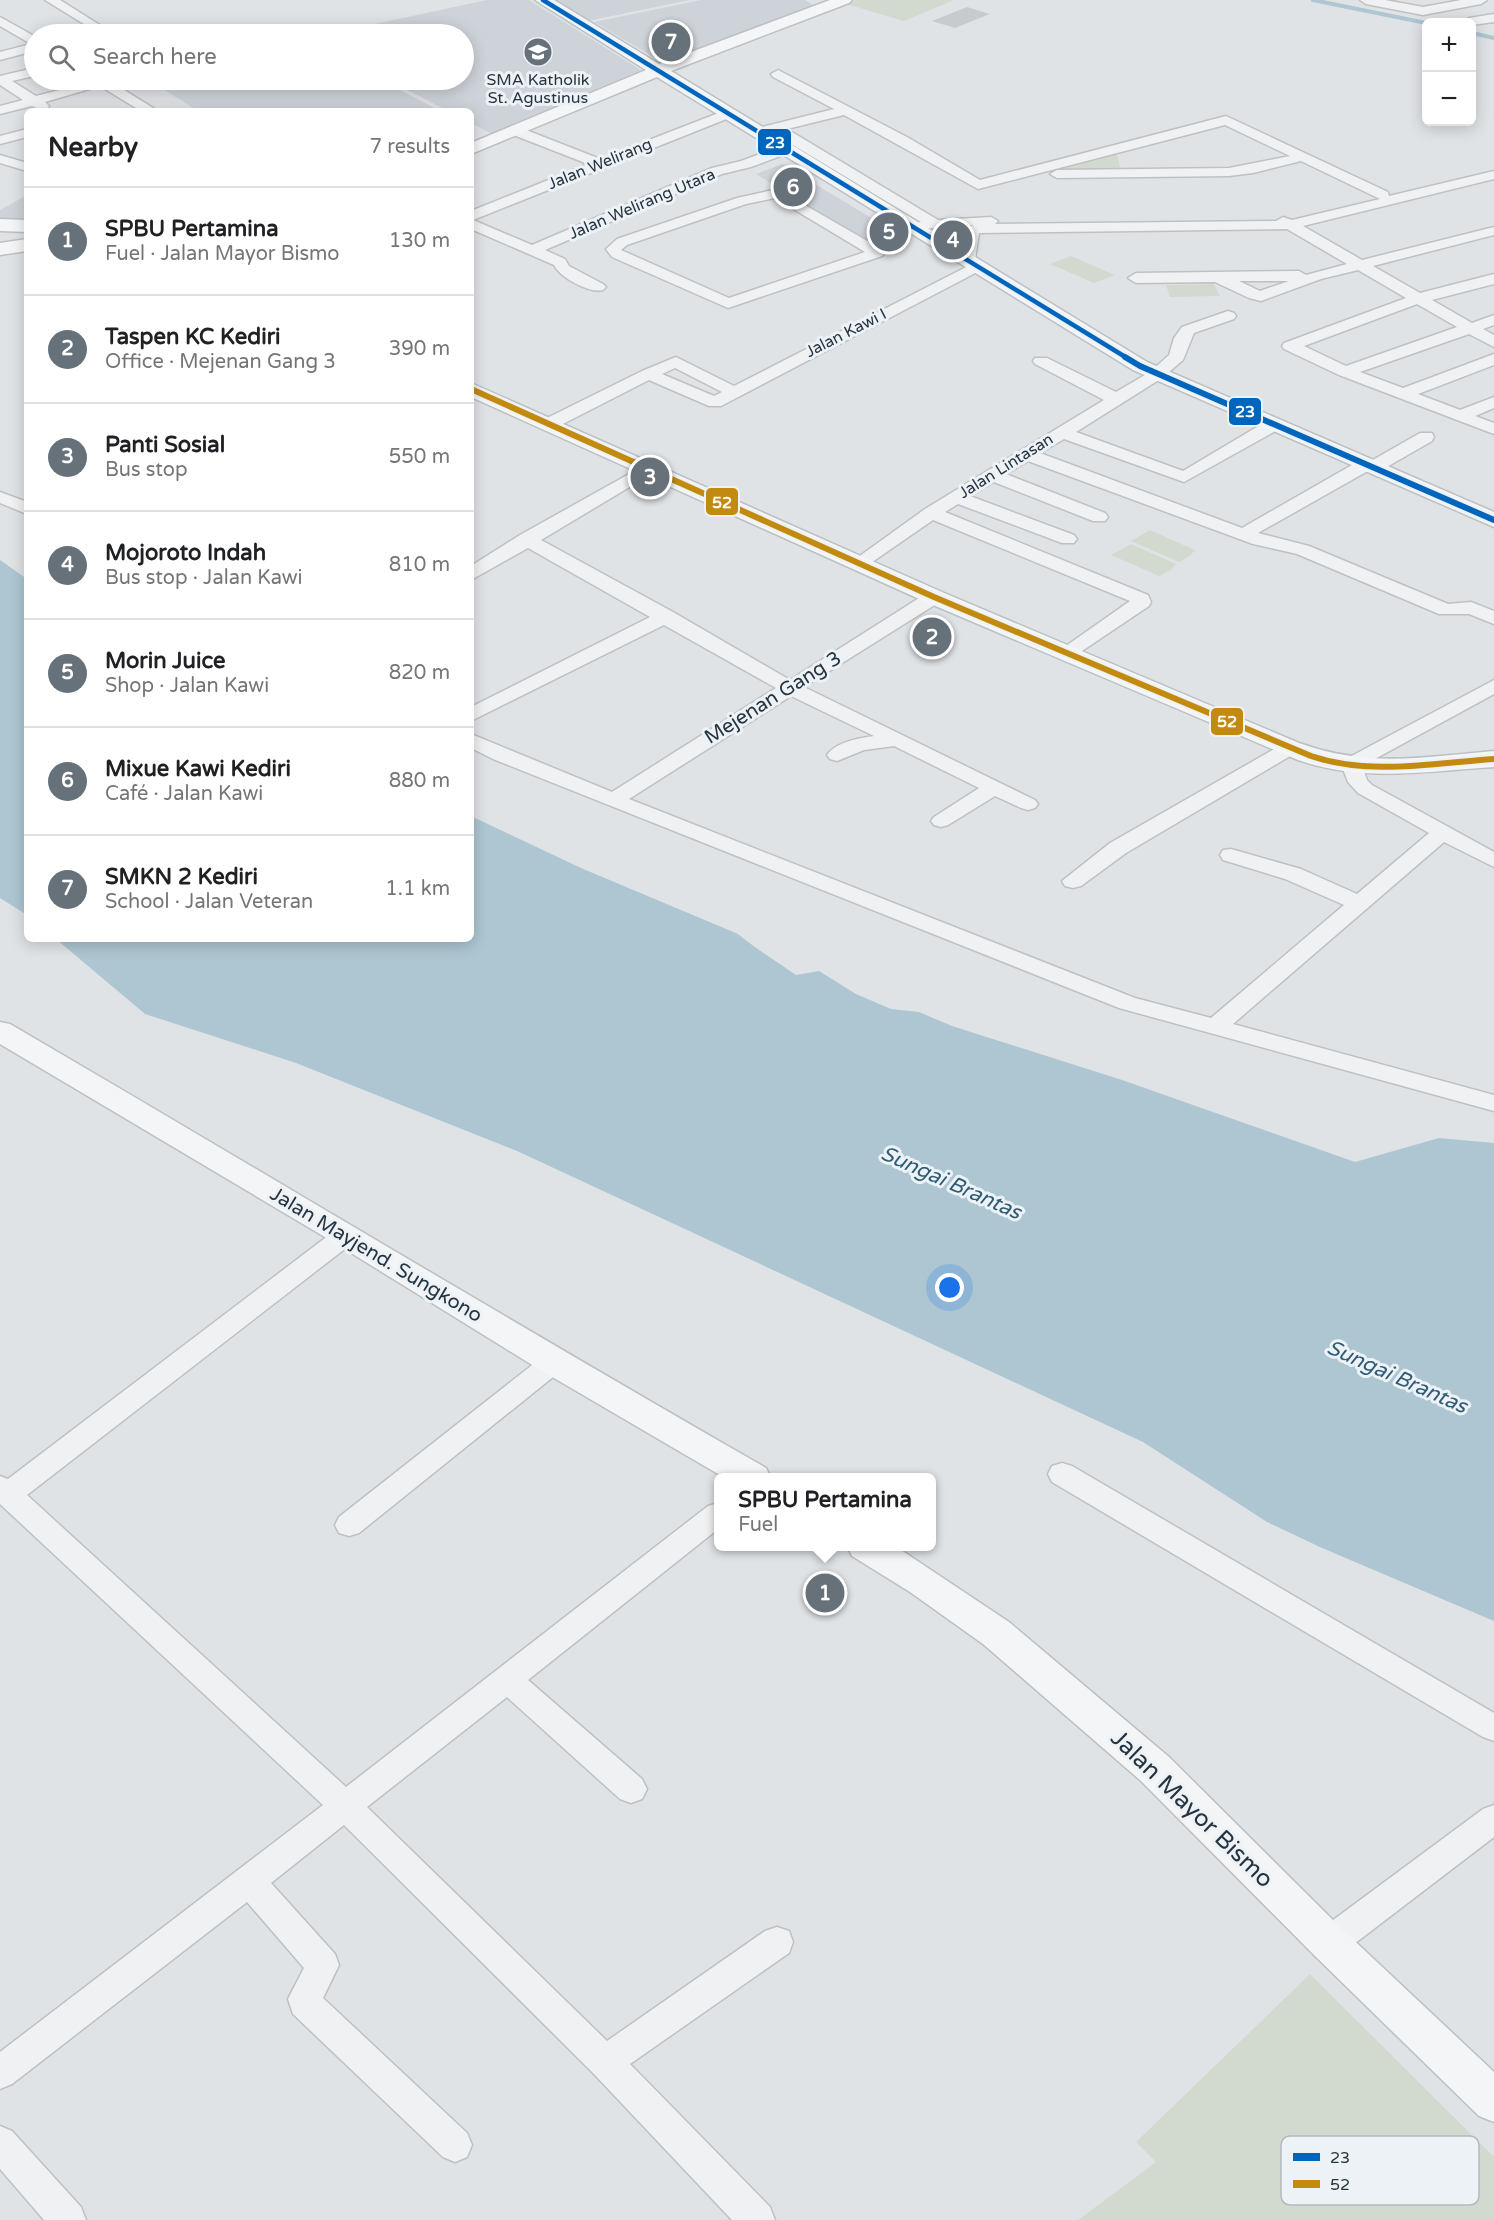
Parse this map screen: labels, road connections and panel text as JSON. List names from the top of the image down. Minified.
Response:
{"streets":{"main road":["Jalan Mayjend. Sungkono","Jalan Mayor Bismo"],"street":["Jalan Welirang","Jalan Welirang Utara","Jalan Kawi I","Jalan Lintasan","Mejenan Gang 3"]},"water":["Sungai Brantas"],"places":{"school or university":["SMA Katholik St. Agustinus"]},"lines":["transit line 23","transit line 52"],"legend":["23","52"],"page":{"map_buttons":["+","−"],"pins":["7","6","5","4","3","2","1"],"search":"Search here","heading":["Nearby","7 results"],"list":[{"mark":"1","name":"SPBU Pertamina","note":"Fuel · Jalan Mayor Bismo","value":"130 m"},{"mark":"2","name":"Taspen KC Kediri","note":"Office · Mejenan Gang 3","value":"390 m"},{"mark":"3","name":"Panti Sosial","note":"Bus stop","value":"550 m"},{"mark":"4","name":"Mojoroto Indah","note":"Bus stop · Jalan Kawi","value":"810 m"},{"mark":"5","name":"Morin Juice","note":"Shop · Jalan Kawi","value":"820 m"},{"mark":"6","name":"Mixue Kawi Kediri","note":"Café · Jalan Kawi","value":"880 m"},{"mark":"7","name":"SMKN 2 Kediri","note":"School · Jalan Veteran","value":"1.1 km"}],"popup":["SPBU Pertamina","Fuel"]}}
